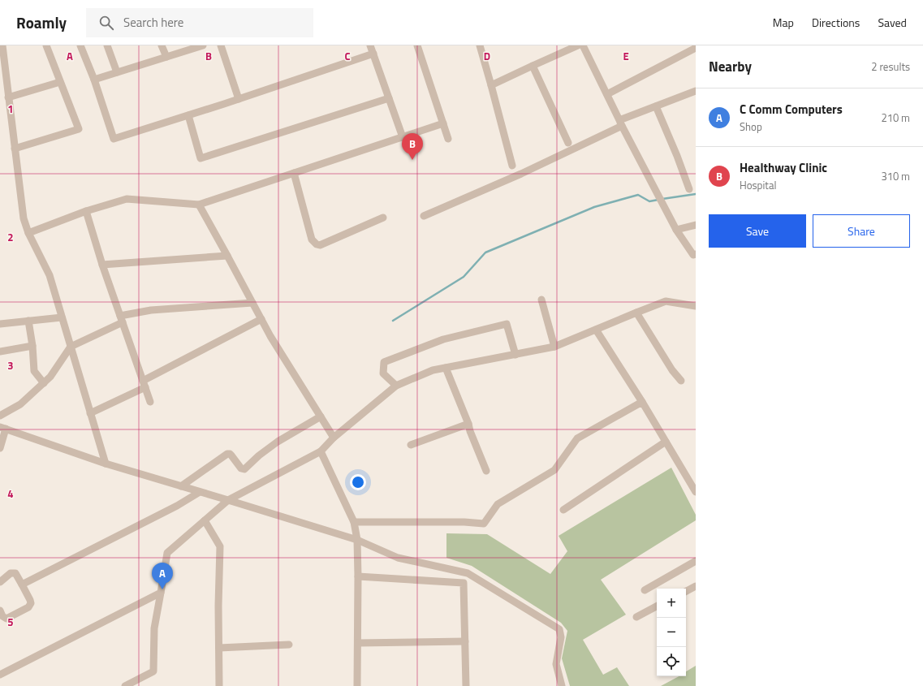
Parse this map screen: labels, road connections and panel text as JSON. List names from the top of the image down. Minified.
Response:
{"page":{"header":"Roamly","search":"Search here","nav":["Map","Directions","Saved"],"heading":["Nearby","2 results"],"list":[{"mark":"A","name":"C Comm Computers","note":"Shop","value":"210 m"},{"mark":"B","name":"Healthway Clinic","note":"Hospital","value":"310 m"}],"pins":["B","A"],"buttons":["Save","Share"],"map_buttons":["+","−"]},"grid":{"columns":["A","B","C","D","E"],"rows":["1","2","3","4","5"]}}
